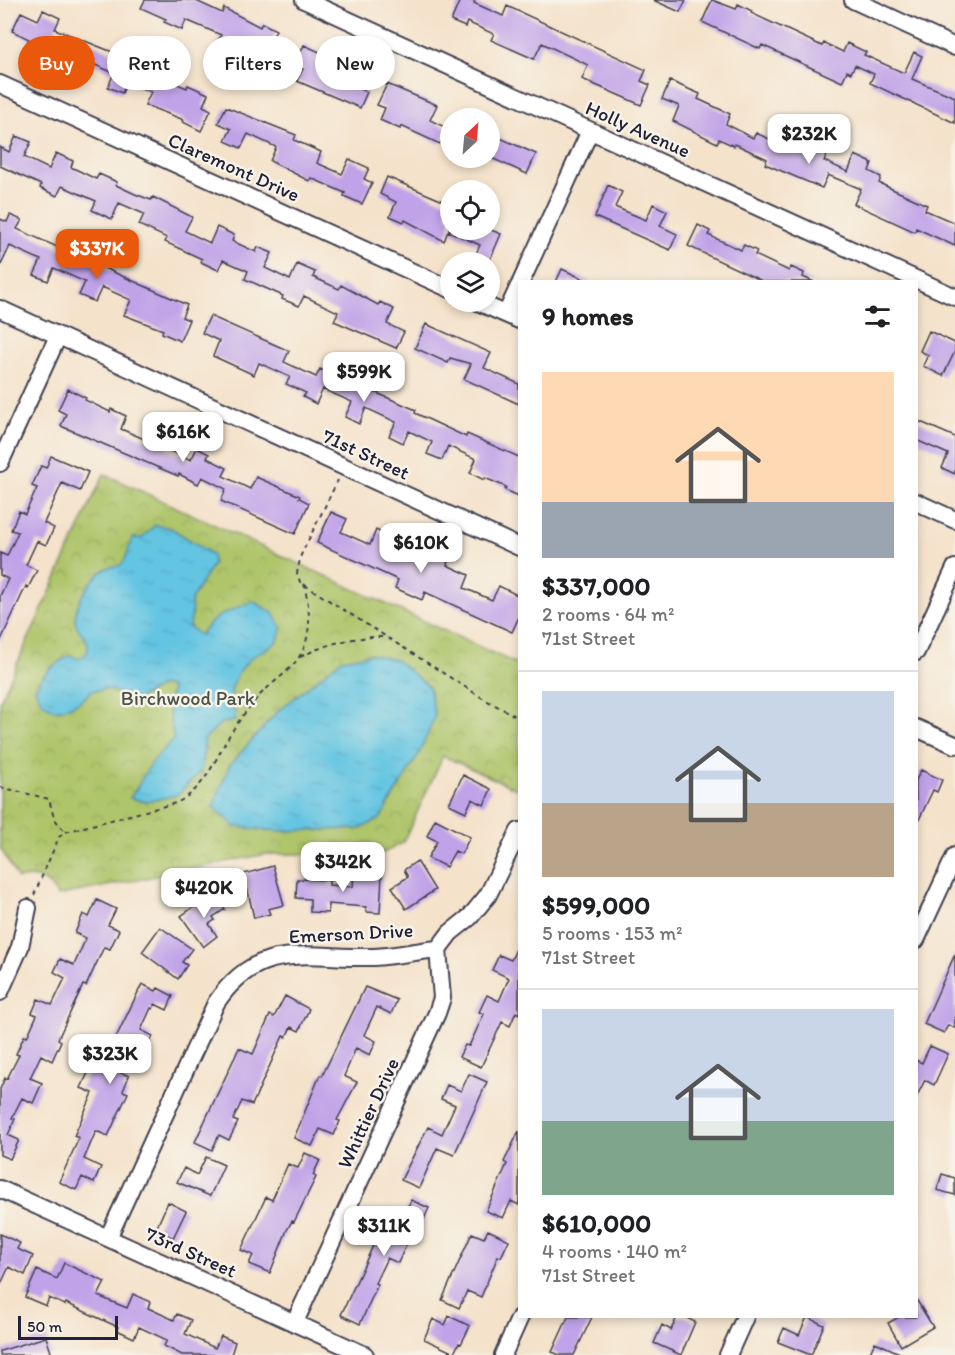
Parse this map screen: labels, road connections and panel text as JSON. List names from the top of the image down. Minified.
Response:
{"streets":{"street":["Holly Avenue","Claremont Drive","71st Street","Emerson Drive","Whittier Drive","73rd Street"]},"crossings":[["Emerson Drive","Whittier Drive"],["Emerson Drive","73rd Street"],["Whittier Drive","73rd Street"]],"parks":["Birchwood Park"],"scale_bar":"50 m","north":"top right","page":{"chip":["Buy","Rent","Filters","New"],"price":["$232K","$337K","$599K","$616K","$610K","$342K","$420K","$323K","$311K"],"heading":"9 homes","list":[{"name":"$337,000","note":"2 rooms · 64 m² · 71st Street"},{"name":"$599,000","note":"5 rooms · 153 m² · 71st Street"},{"name":"$610,000","note":"4 rooms · 140 m² · 71st Street"}],"scale":"50 m"}}
